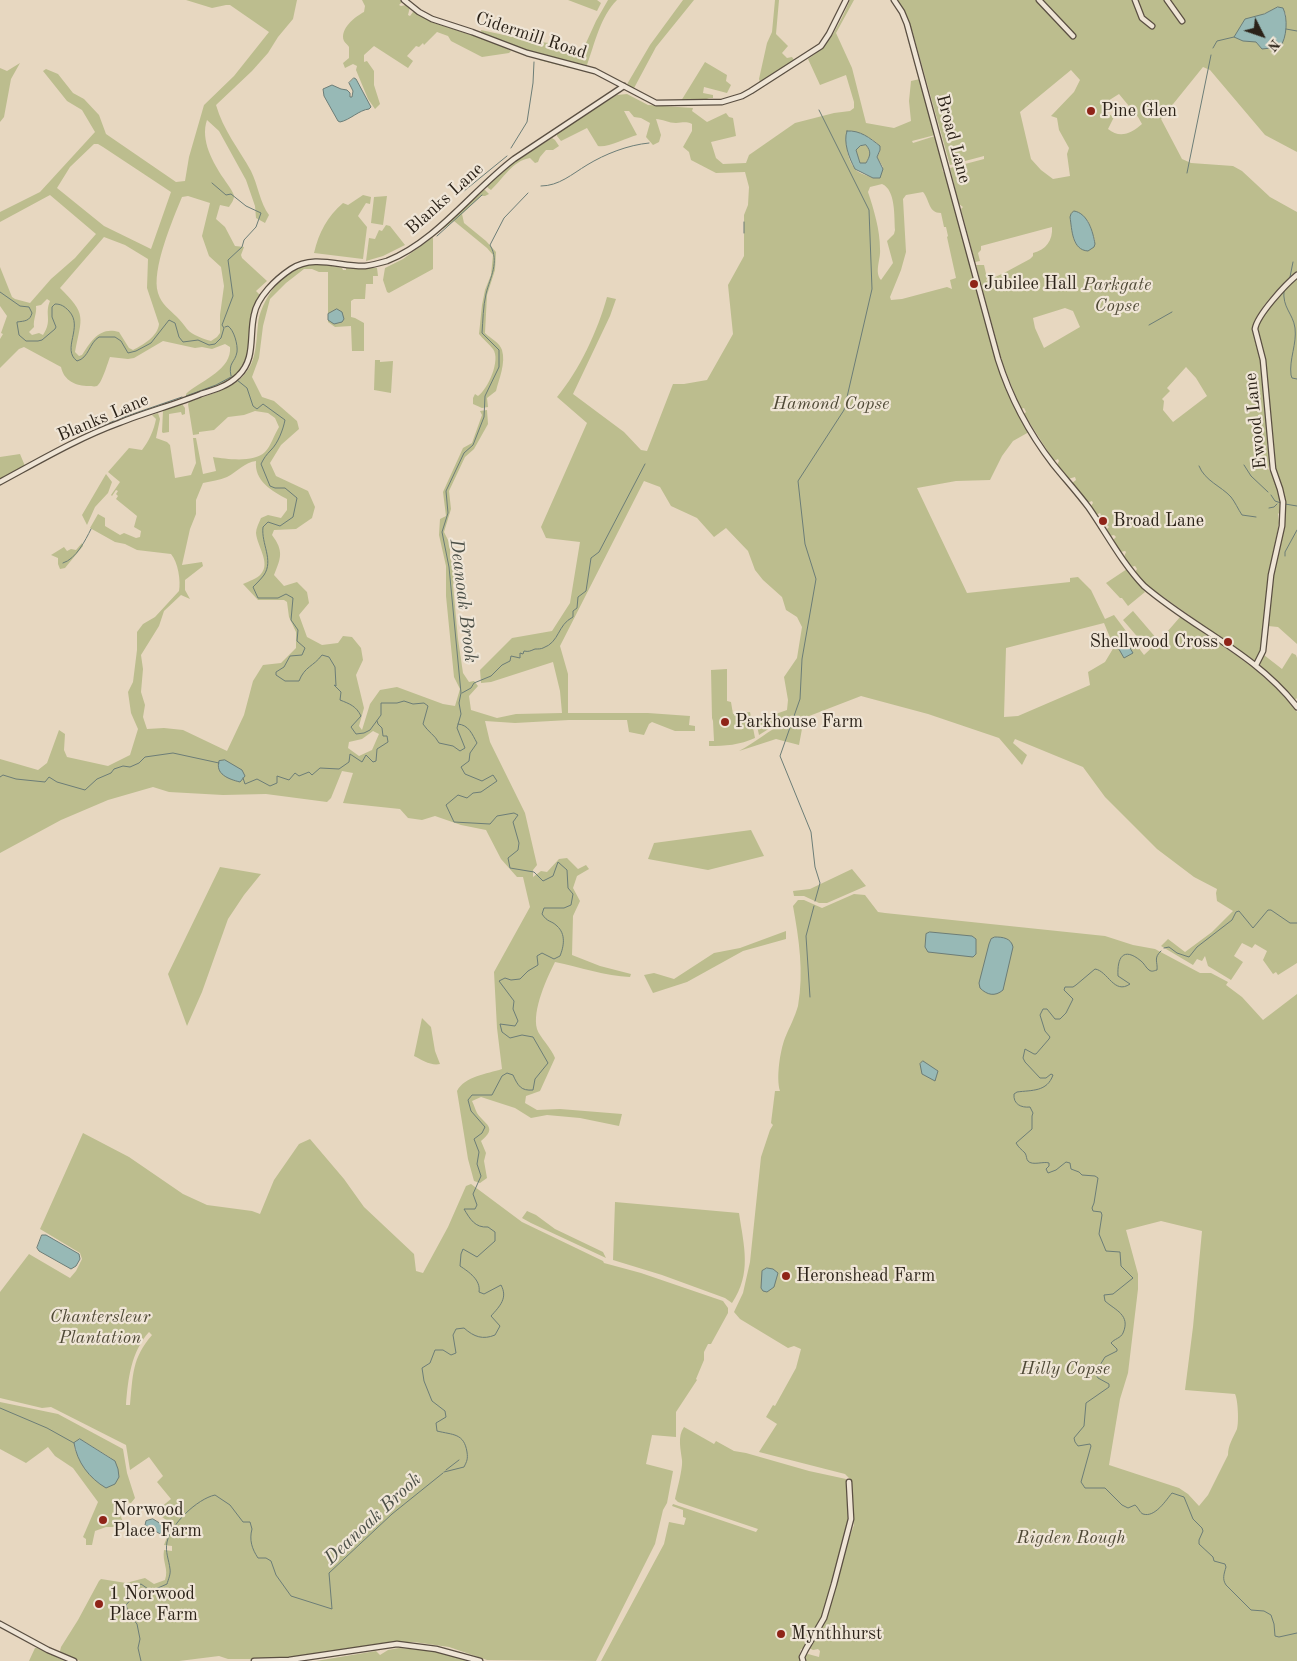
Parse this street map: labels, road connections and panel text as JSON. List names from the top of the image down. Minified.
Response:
{"streets":{"street":["Cidermill Road","Broad Lane","Blanks Lane","Ewood Lane"]},"crossings":[["Cidermill Road","Blanks Lane"],["Broad Lane","Ewood Lane"]],"water":["Deanoak Brook"],"parks":["Parkgate Copse","Hamond Copse","Chantersleur Plantation","Hilly Copse","Rigden Rough"],"places":["Pine Glen","Jubilee Hall","Broad Lane","Shellwood Cross","Parkhouse Farm","Heronshead Farm","Norwood Place Farm","1 Norwood Place Farm","Mynthhurst"],"north":"bottom right"}
